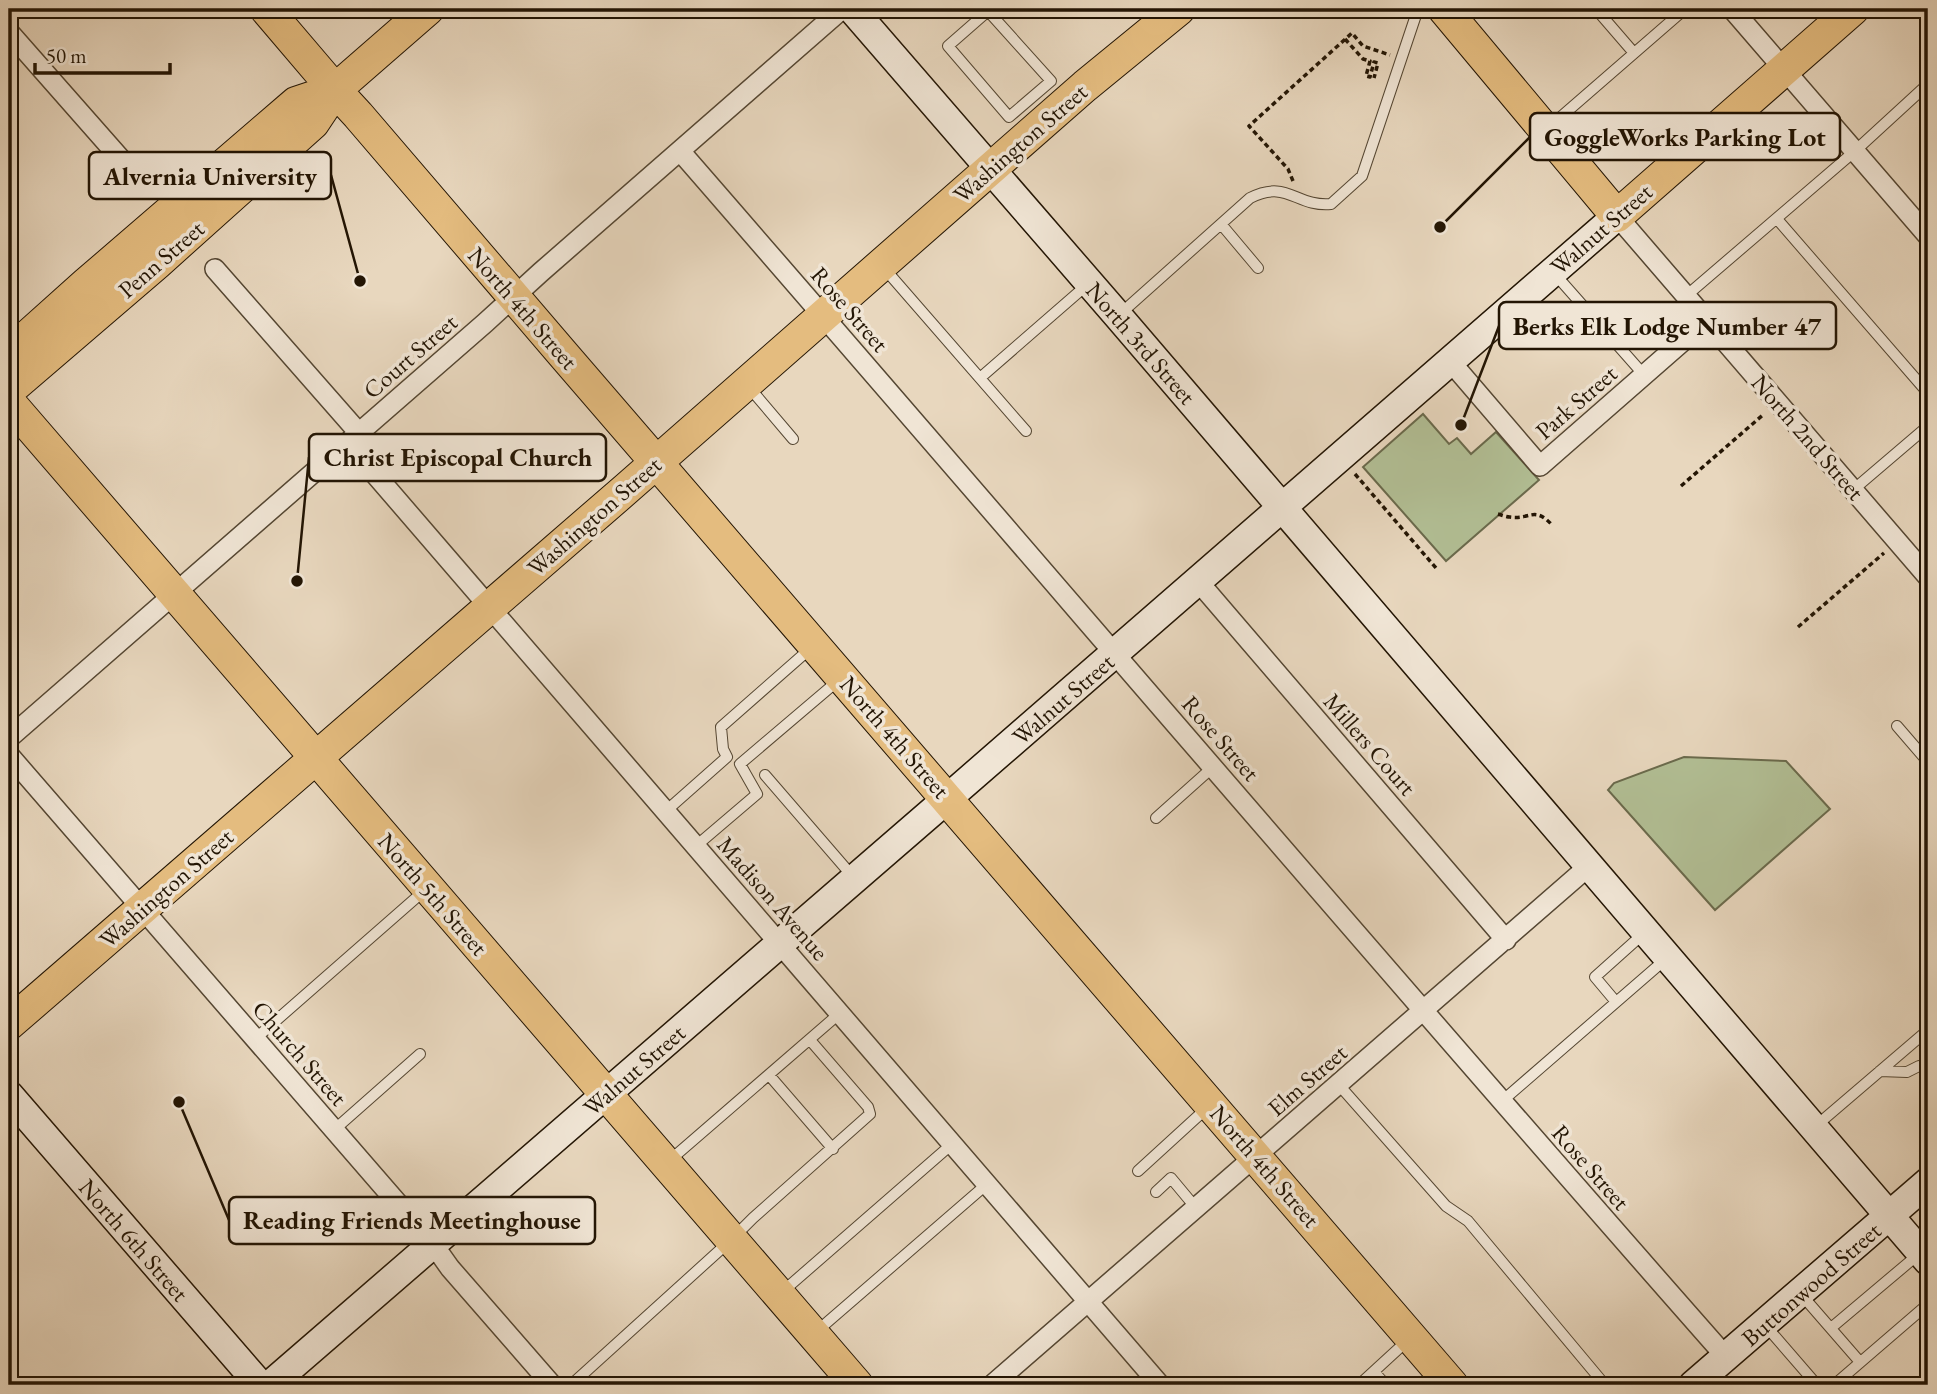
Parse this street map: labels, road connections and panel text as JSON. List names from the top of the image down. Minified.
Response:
{"streets":{"main road":["Washington Street","Walnut Street","Penn Street","North 4th Street","North 2nd Street","North 5th Street"],"street":["Rose Street","North 3rd Street","Court Street","Park Street","Millers Court","Madison Avenue","Church Street","Elm Street","North 6th Street","Buttonwood Street"]},"crossings":[["Washington Street","North 4th Street"],["Washington Street","Rose Street"],["Washington Street","North 3rd Street"],["Washington Street","North 5th Street"],["Washington Street","Madison Avenue"],["Washington Street","Church Street"],["Walnut Street","North 4th Street"],["Walnut Street","Rose Street"],["Walnut Street","North 3rd Street"],["Walnut Street","Park Street"],["Walnut Street","North 2nd Street"],["Walnut Street","Millers Court"],["Walnut Street","North 5th Street"],["Walnut Street","Madison Avenue"],["Walnut Street","Church Street"],["Penn Street","North 4th Street"],["North 4th Street","Court Street"],["North 4th Street","Elm Street"],["Rose Street","Court Street"],["Rose Street","Elm Street"],["Rose Street","Buttonwood Street"],["North 3rd Street","Elm Street"],["North 3rd Street","Buttonwood Street"],["Court Street","North 5th Street"],["Court Street","Madison Avenue"],["Park Street","North 2nd Street"],["Millers Court","Elm Street"],["Madison Avenue","Elm Street"]],"places":["GoggleWorks Parking Lot","Alvernia University","Berks Elk Lodge Number 47","Christ Episcopal Church","Reading Friends Meetinghouse"],"scale_bar":"50 m"}
